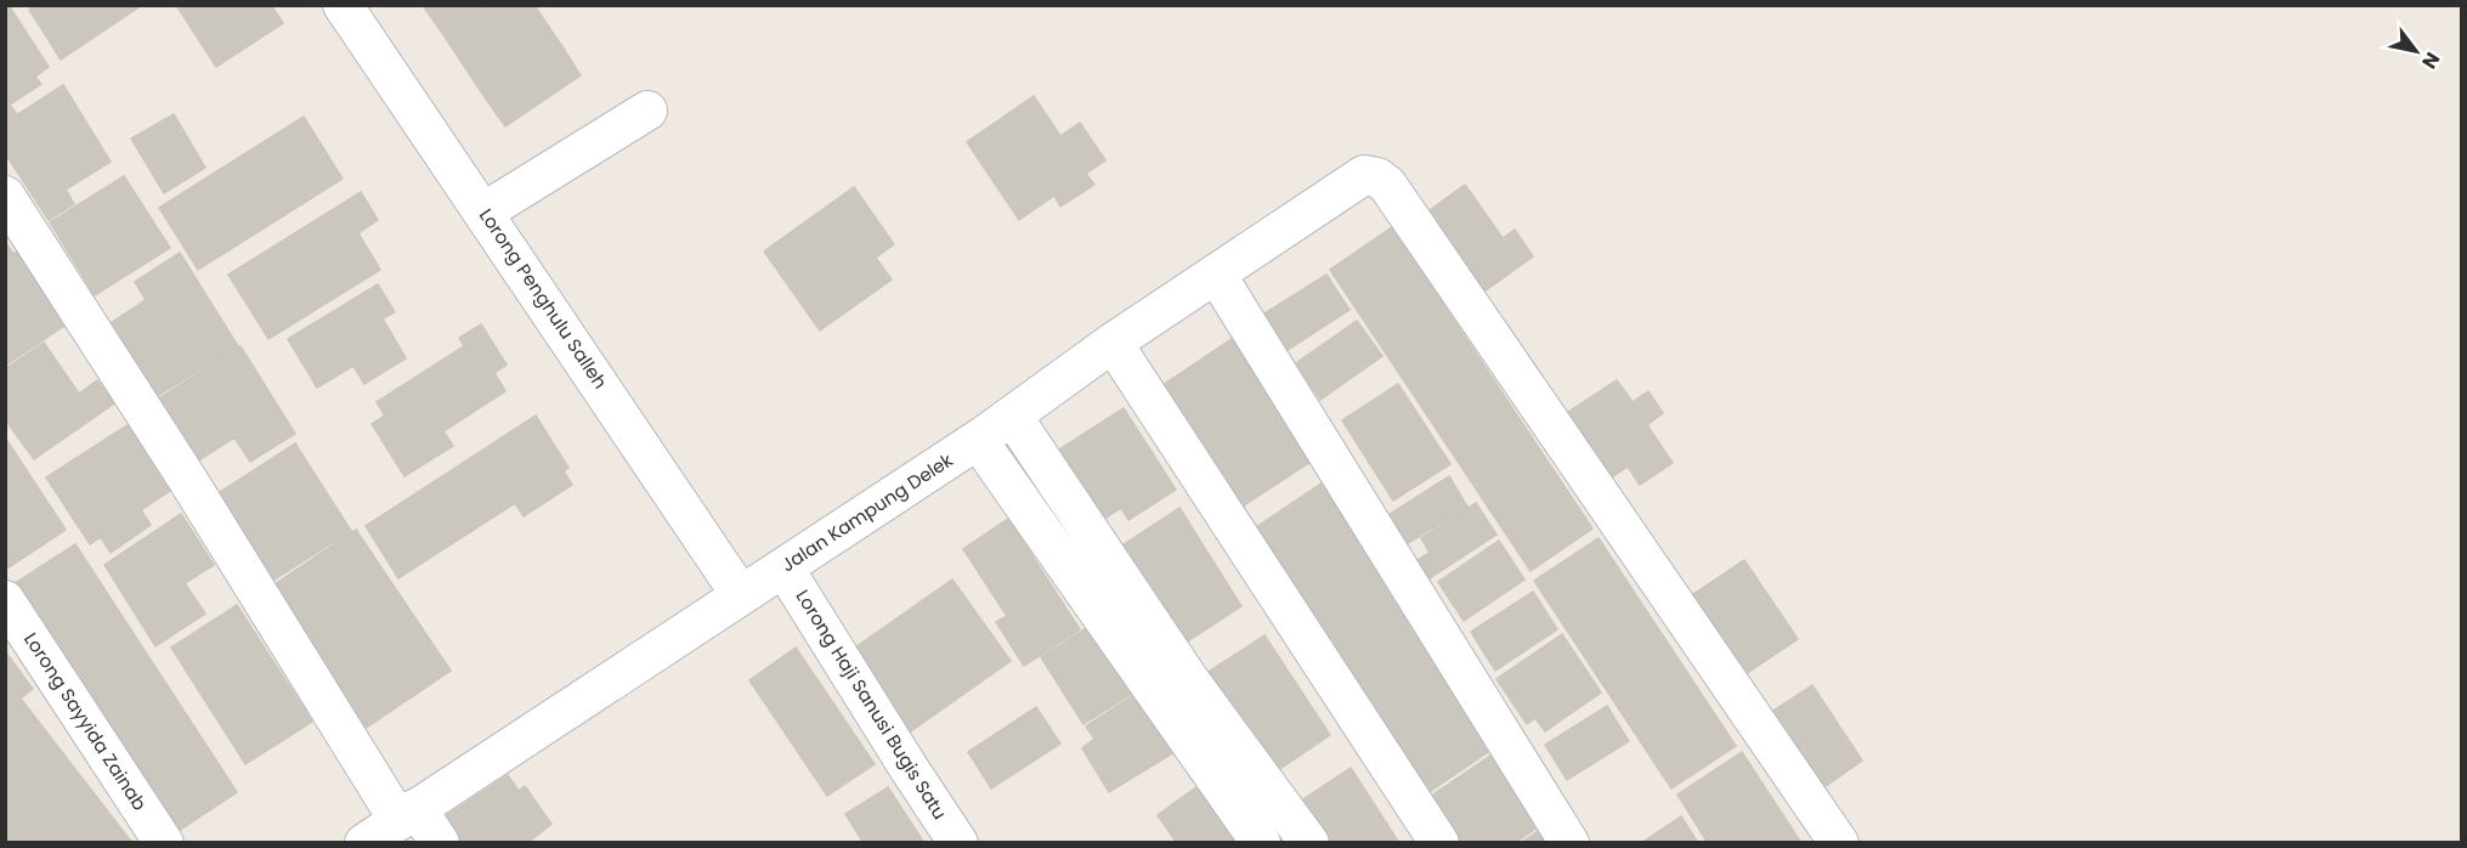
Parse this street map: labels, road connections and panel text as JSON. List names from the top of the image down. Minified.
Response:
{"streets":{"street":["Lorong Penghulu Salleh","Jalan Kampung Delek","Lorong Haji Sanusi Bugis Satu","Lorong Sayyida Zainab"]},"crossings":[["Lorong Penghulu Salleh","Jalan Kampung Delek"],["Jalan Kampung Delek","Lorong Haji Sanusi Bugis Satu"]],"north":"bottom right"}
